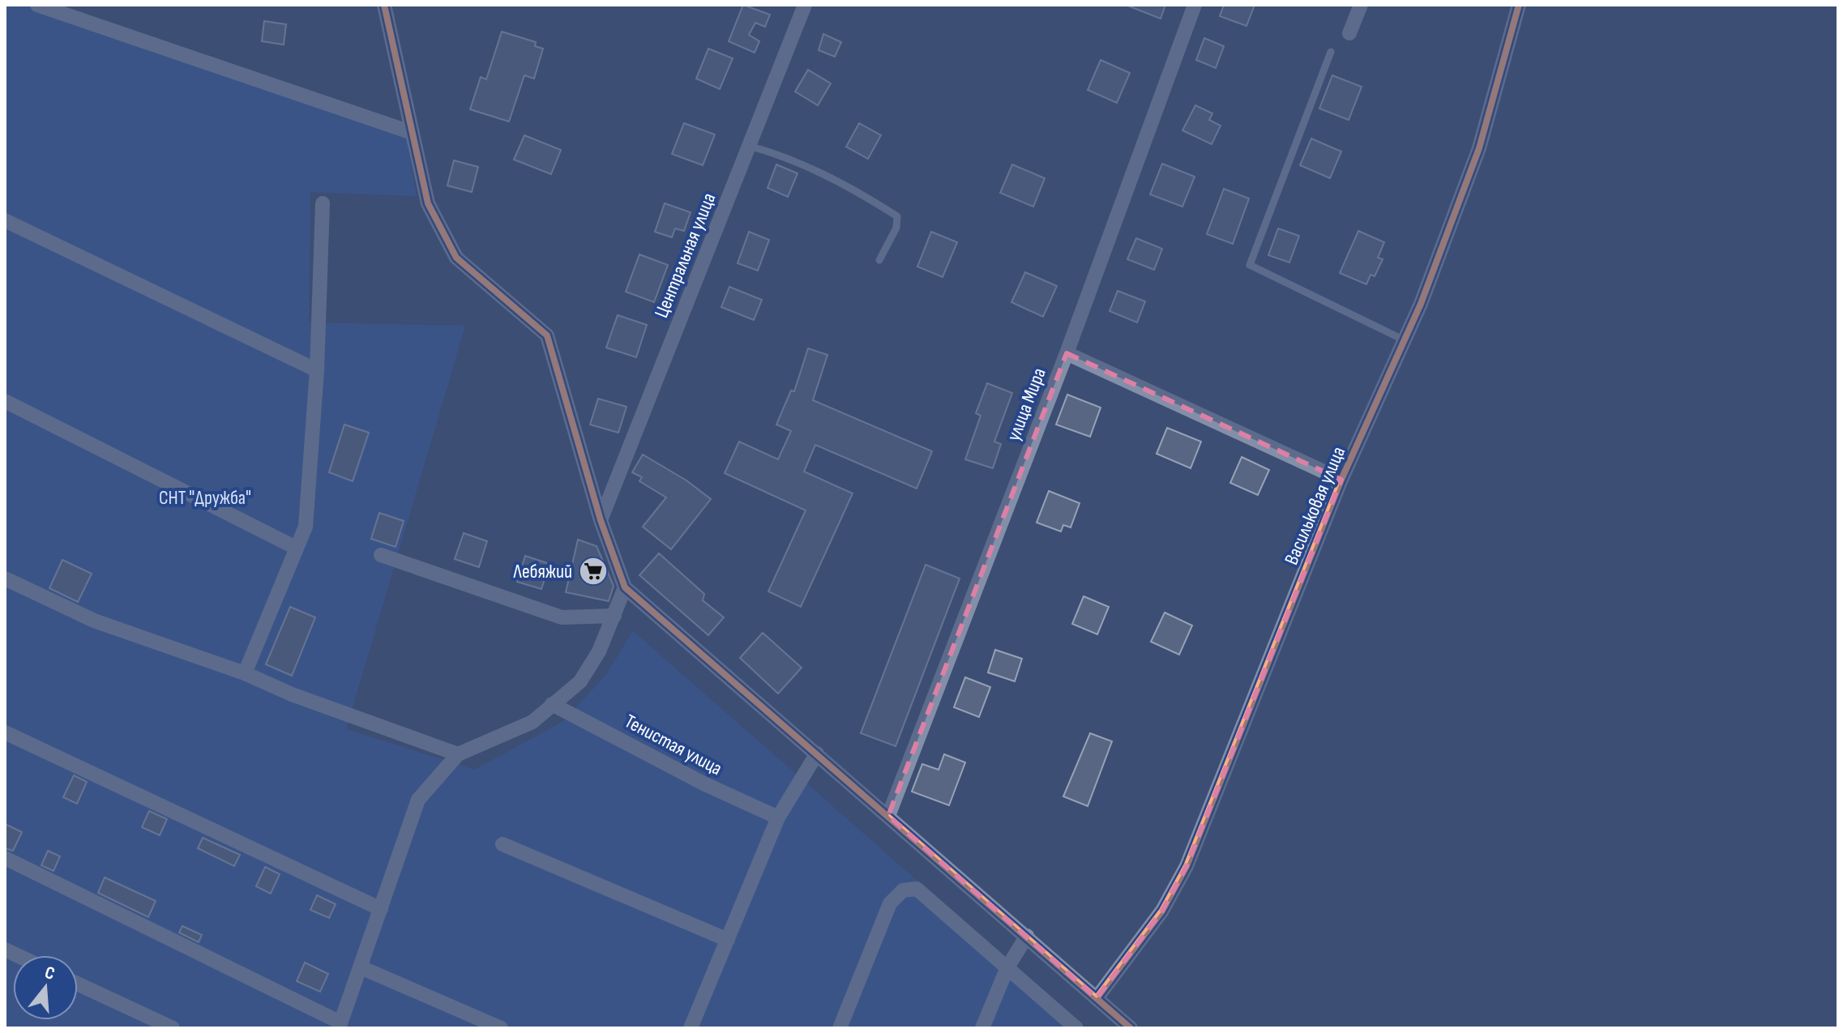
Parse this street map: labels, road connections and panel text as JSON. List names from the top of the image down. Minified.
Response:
{"streets":{"street":["Центральная улица","улица Мира","Васильковая улица","Тенистая улица"]},"parks":["СНТ \"Дружба\""],"places":{"supermarket":["Лебяжий"]},"north":"top"}
